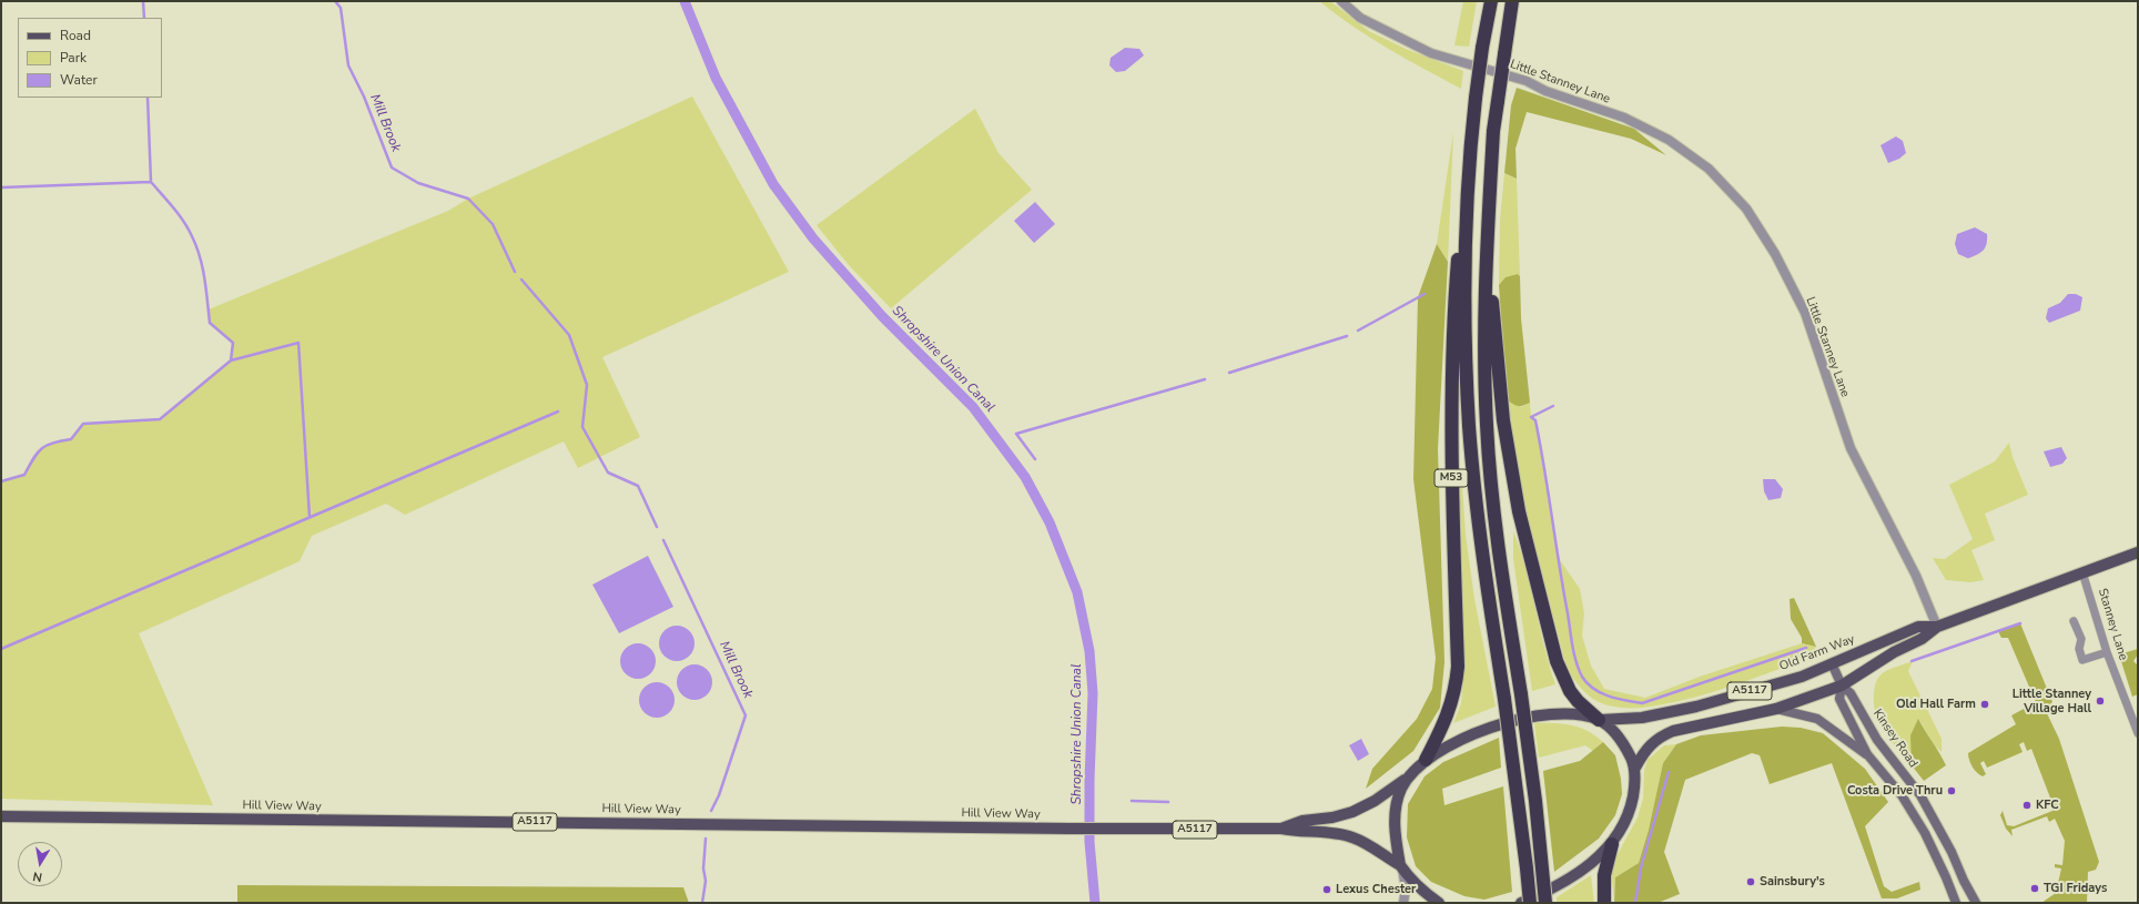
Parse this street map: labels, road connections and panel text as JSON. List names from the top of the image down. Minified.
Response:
{"streets":{"highway":["M53"],"main road":["Old Farm Way","A5117","Kinsey Road","Hill View Way"],"street":["Little Stanney Lane","Stanney Lane"]},"crossings":[["Little Stanney Lane","Old Farm Way"],["Stanney Lane","Old Farm Way"],["Old Farm Way","Kinsey Road"]],"water":["Mill Brook","Shropshire Union Canal"],"places":["Little Stanney Village Hall","Old Hall Farm","Costa Drive Thru","KFC","Sainsbury's","TGI Fridays","Lexus Chester"],"legend":["Road","Park","Water"],"north":"bottom"}
